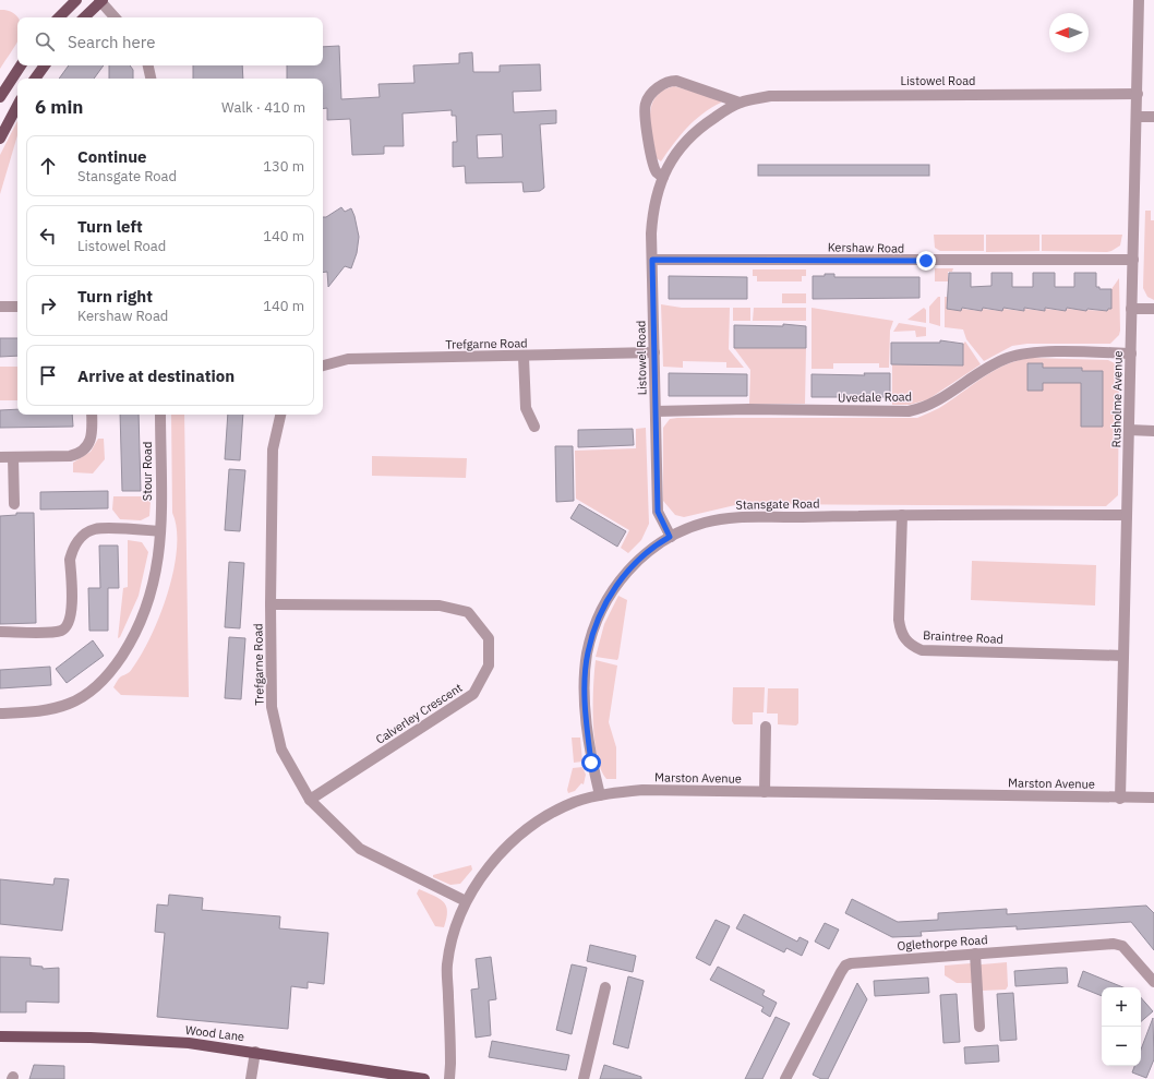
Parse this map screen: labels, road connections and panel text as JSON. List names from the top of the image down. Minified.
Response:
{"streets":{"main road":["Wood Lane"],"street":["Listowel Road","Kershaw Road","Trefgarne Road","Uvedale Road","Rusholme Avenue","Stour Road","Stansgate Road","Braintree Road","Calverley Crescent","Marston Avenue","Oglethorpe Road"]},"crossings":[["Listowel Road","Kershaw Road"],["Listowel Road","Trefgarne Road"],["Listowel Road","Uvedale Road"],["Listowel Road","Rusholme Avenue"],["Listowel Road","Stansgate Road"],["Kershaw Road","Rusholme Avenue"],["Trefgarne Road","Calverley Crescent"],["Trefgarne Road","Marston Avenue"],["Uvedale Road","Rusholme Avenue"],["Rusholme Avenue","Stansgate Road"],["Rusholme Avenue","Braintree Road"],["Rusholme Avenue","Marston Avenue"],["Stansgate Road","Braintree Road"],["Stansgate Road","Marston Avenue"]],"north":"left","page":{"search":"Search here","heading":["6 min","Walk · 410 m"],"list":[["Continue","Stansgate Road","130 m"],["Turn left","Listowel Road","140 m"],["Turn right","Kershaw Road","140 m"],"Arrive at destination"],"map_buttons":["+","−"]}}
